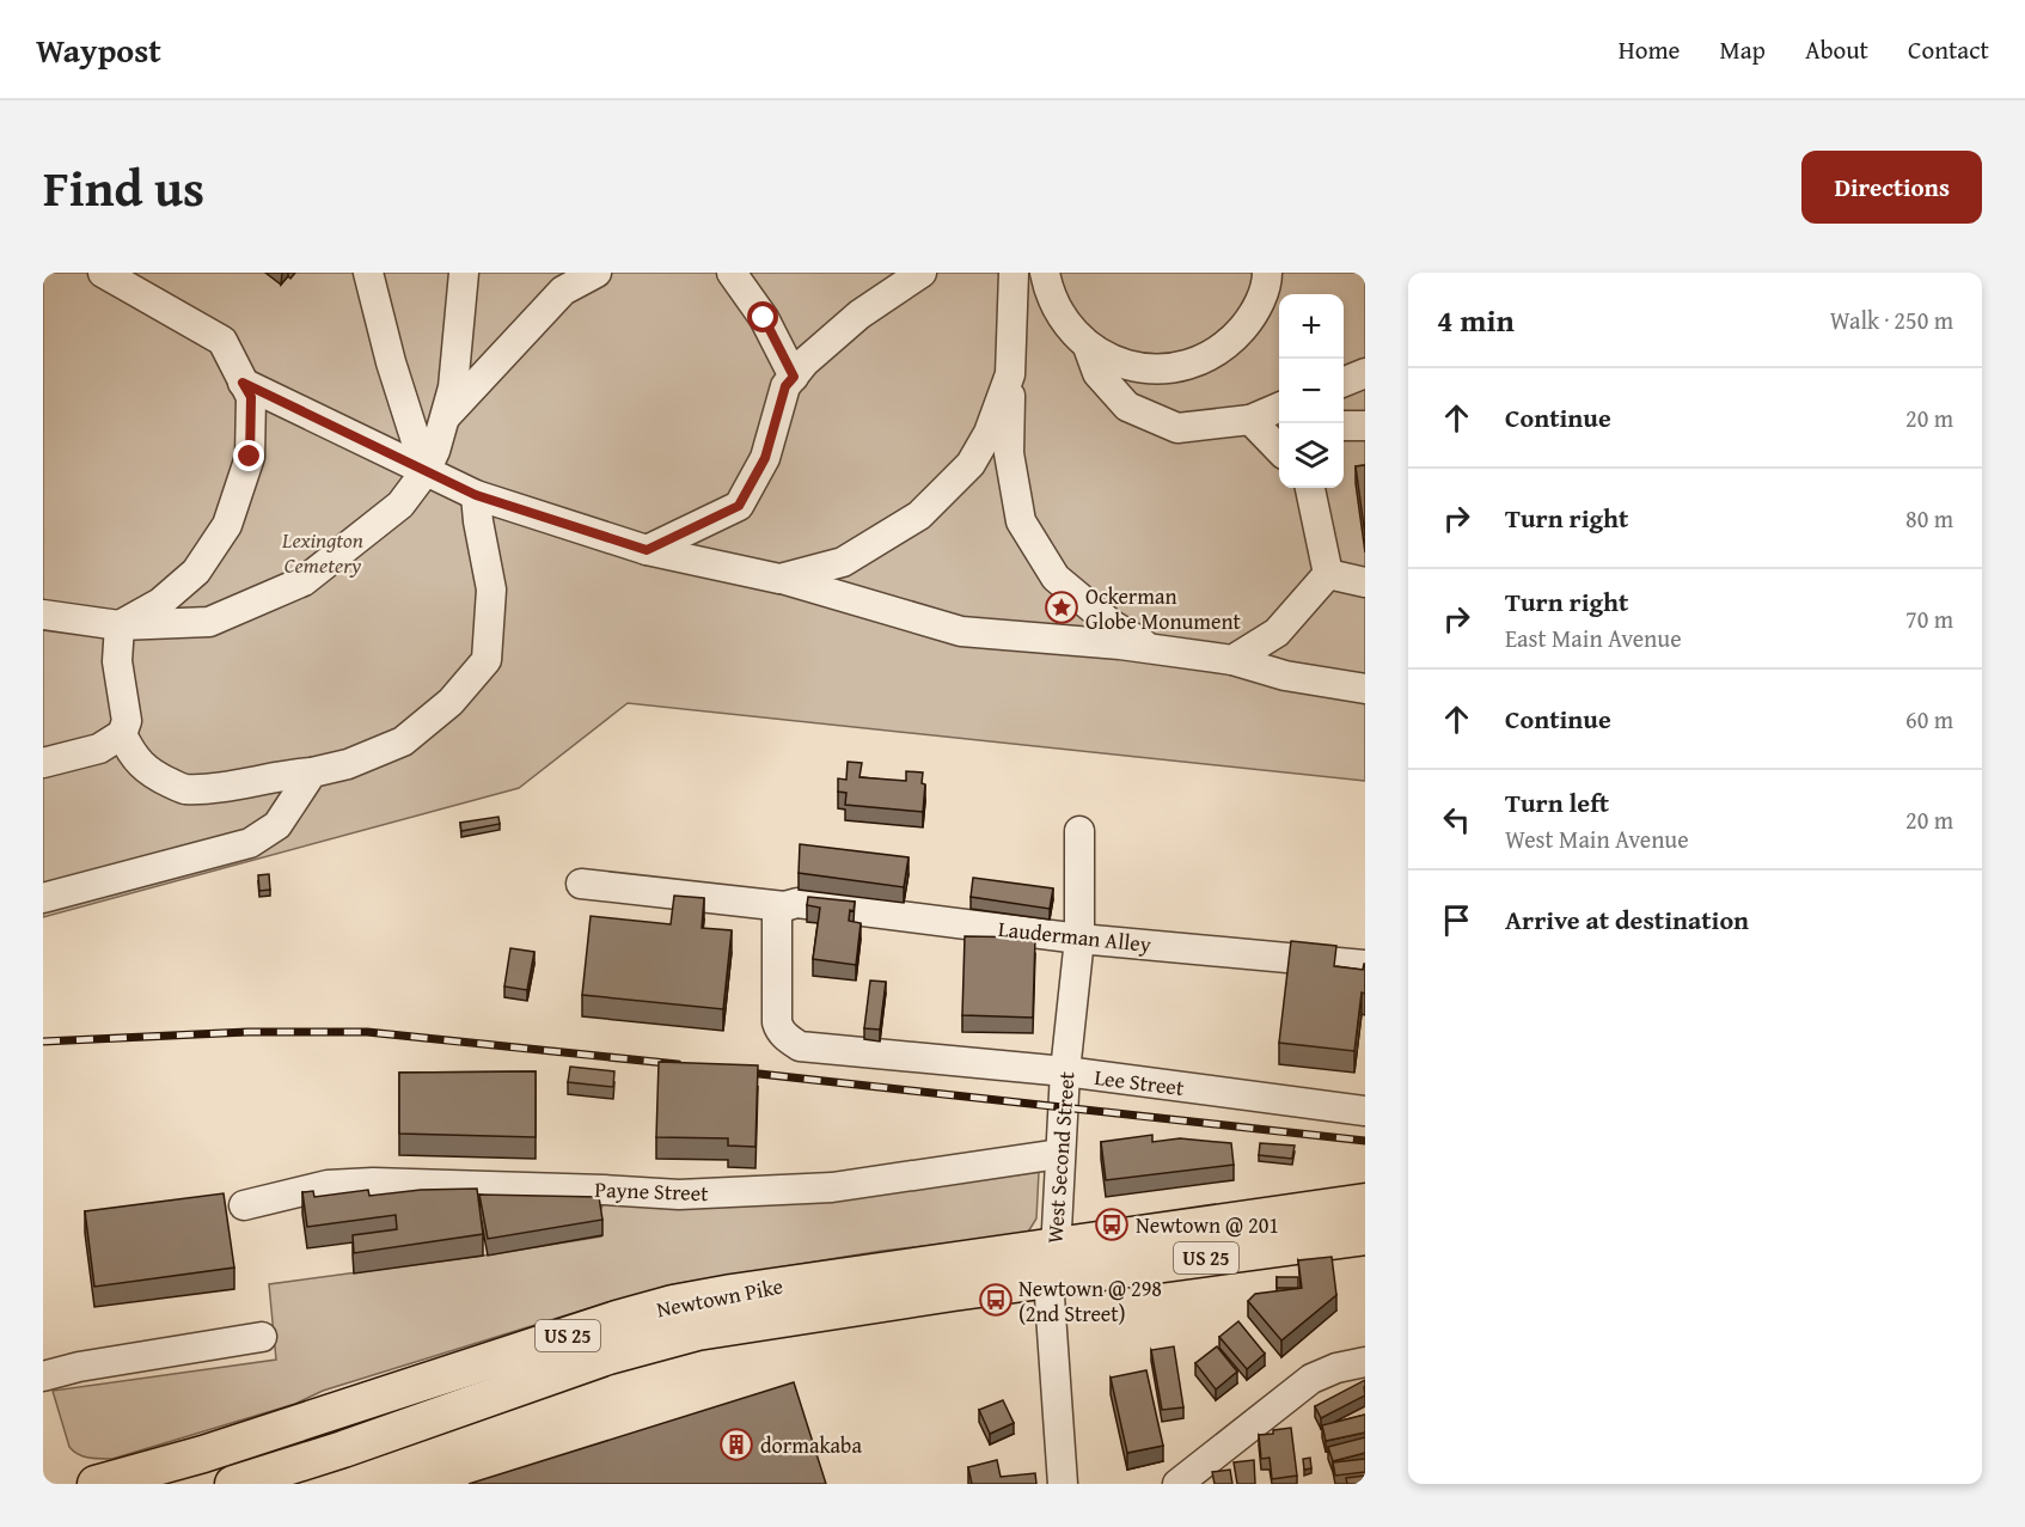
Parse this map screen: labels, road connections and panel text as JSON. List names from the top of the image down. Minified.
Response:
{"streets":{"main road":["US 25","Newtown Pike"],"street":["Lauderman Alley","Lee Street","West Second Street","Payne Street"]},"crossings":[["Lauderman Alley","Lee Street"],["Lauderman Alley","West Second Street"],["Lee Street","West Second Street"],["West Second Street","Payne Street"],["West Second Street","Newtown Pike"]],"parks":["Lexington Cemetery"],"places":{"place":["Ockerman Globe Monument"],"bus stop":["Newtown @ 201","Newtown @ 298 (2nd Street)"],"building":["dormakaba"]},"page":{"header":"Waypost","nav":["Home","Map","About","Contact"],"title":"Find us","buttons":"Directions","heading":["4 min","Walk · 250 m"],"map_buttons":["+","−"],"list":[["Continue","20 m"],["Turn right","80 m"],["Turn right","East Main Avenue","70 m"],["Continue","60 m"],["Turn left","West Main Avenue","20 m"],"Arrive at destination"]}}
